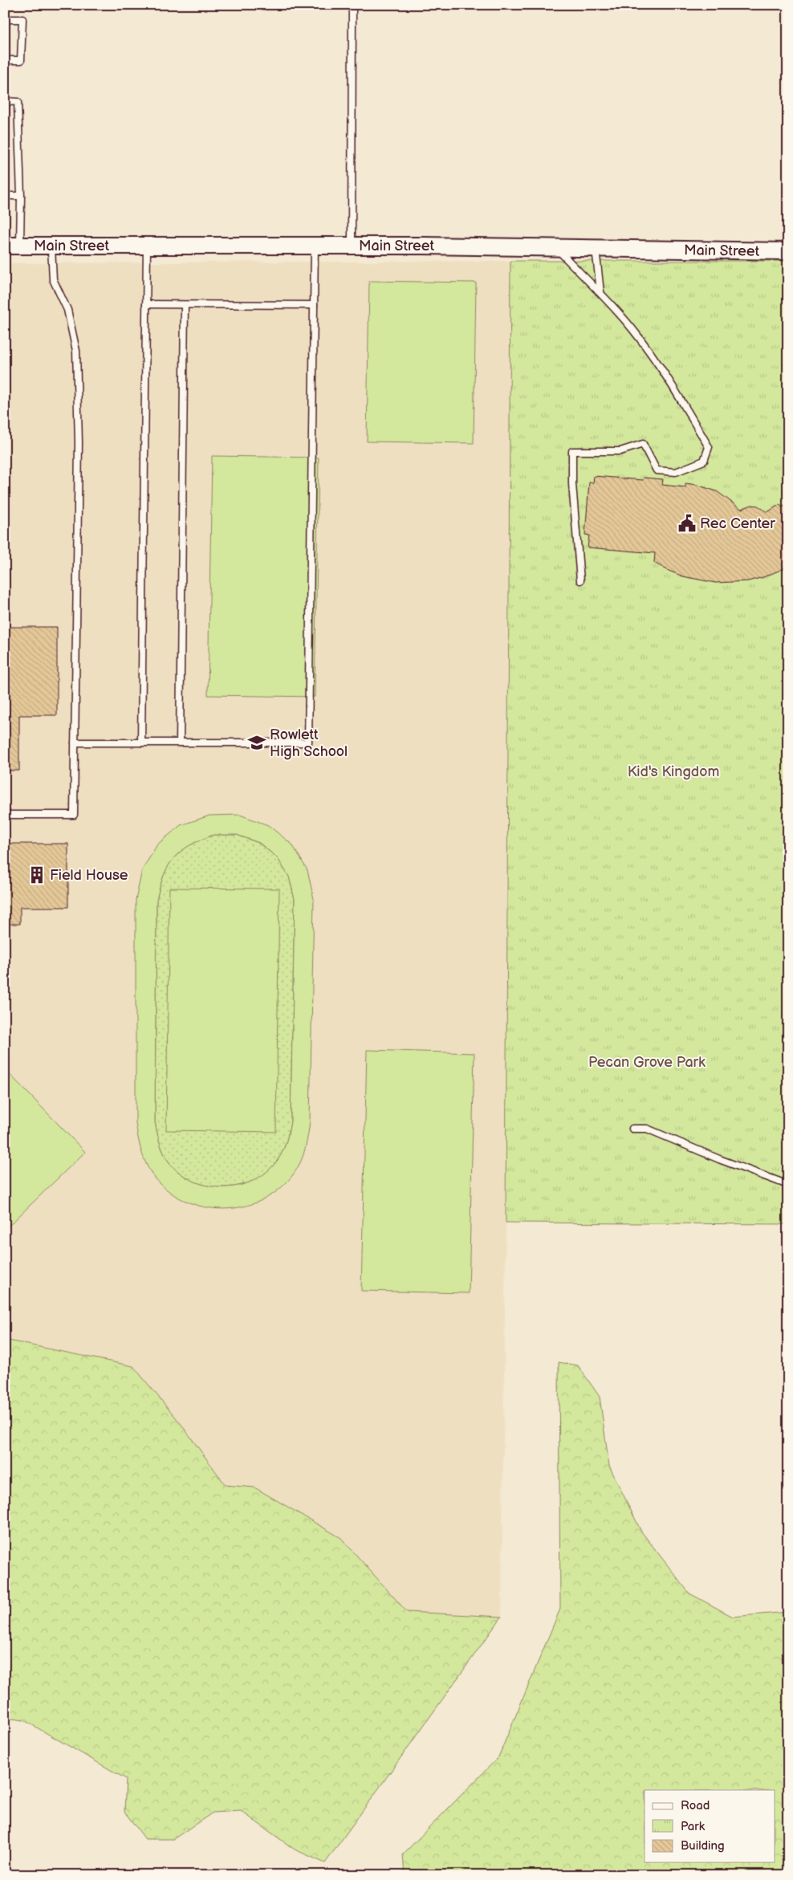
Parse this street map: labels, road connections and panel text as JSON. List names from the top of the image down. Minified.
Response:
{"streets":{"street":["Main Street"]},"parks":["Kid's Kingdom","Pecan Grove Park"],"places":{"public building":["Rec Center"],"school or university":["Rowlett High School"],"building":["Field House"]},"legend":["Road","Park","Building"]}
